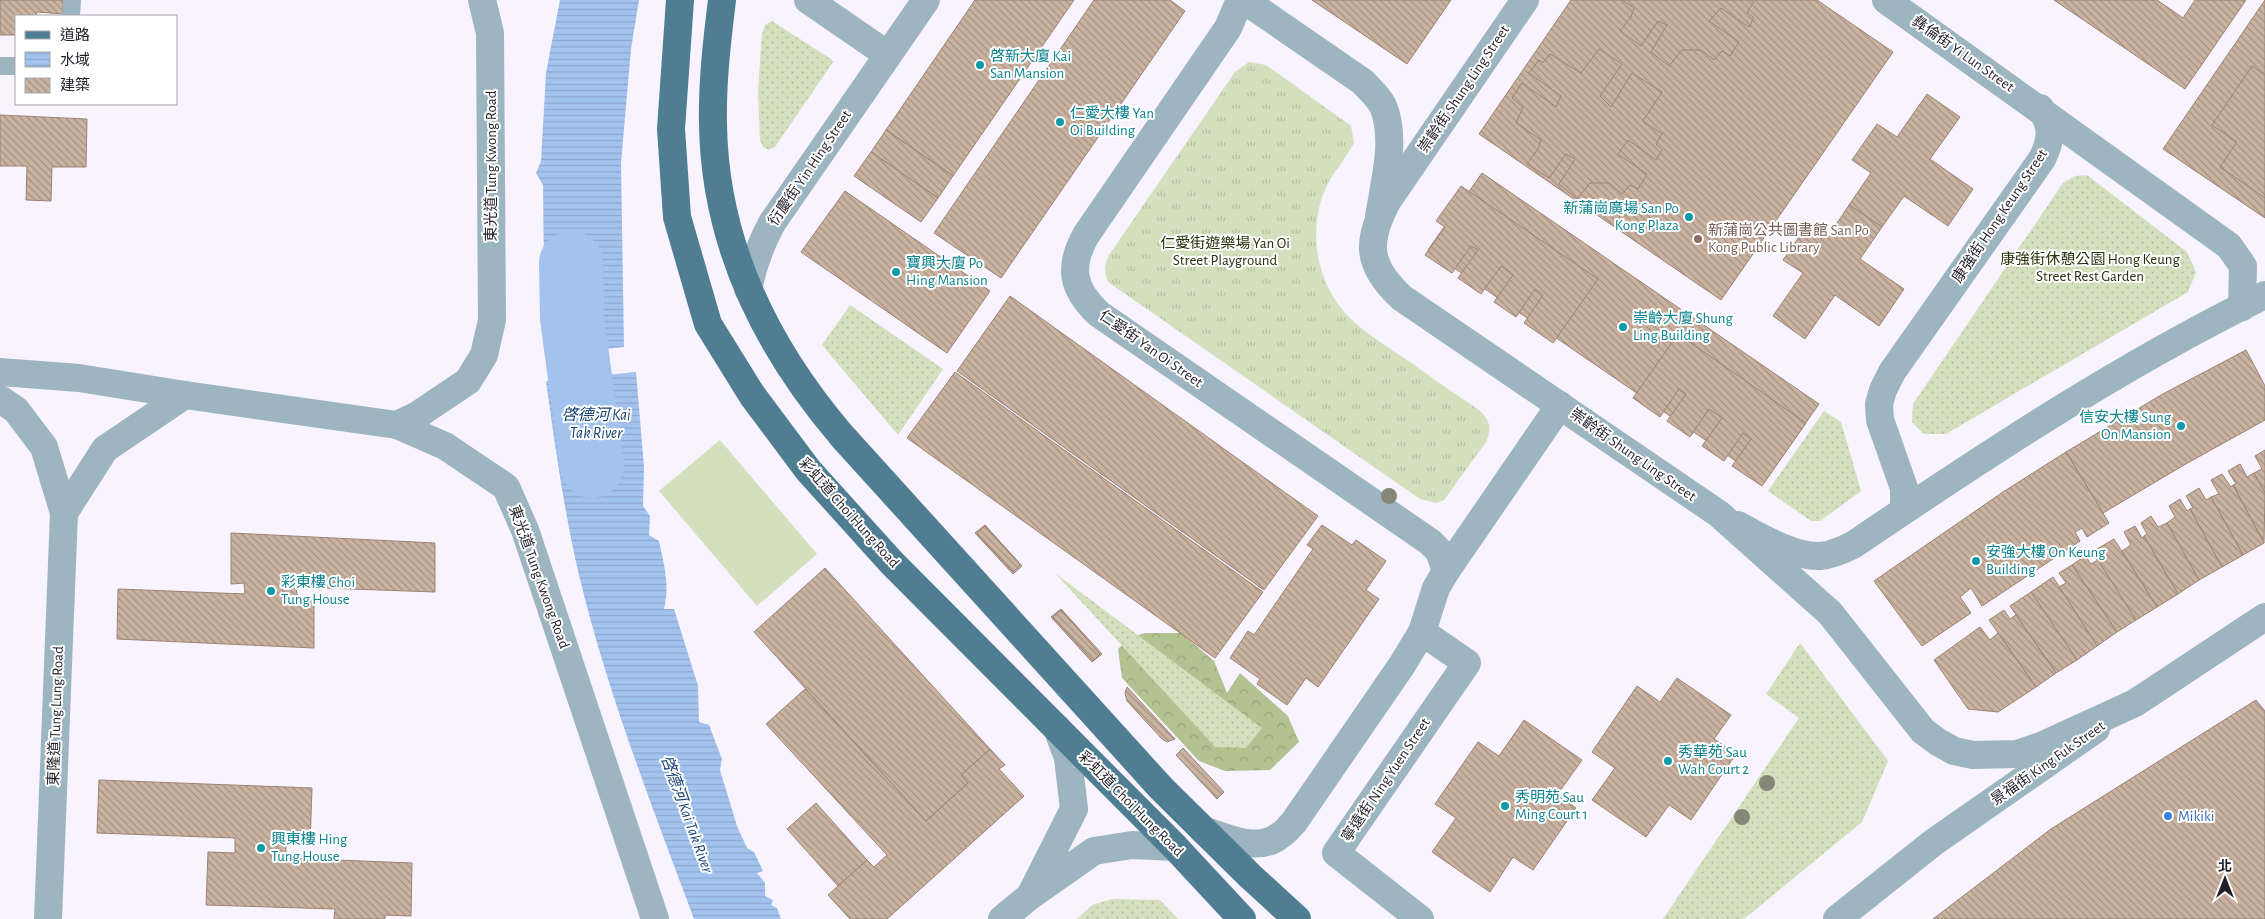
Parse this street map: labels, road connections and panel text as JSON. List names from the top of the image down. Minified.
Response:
{"streets":{"main road":["彩虹道 Choi Hung Road"],"street":["彝倫街 Yi Lun Street","崇齡街 Shung Ling Street","東光道 Tung Kwong Road","衍慶街 Yin Hing Street","康強街 Hong Keung Street","仁愛街 Yan Oi Street","東隆道 Tung Lung Road","景福街 King Fuk Street","寧遠街 Ning Yuen Street"]},"crossings":[["彝倫街 Yi Lun Street","康強街 Hong Keung Street"],["崇齡街 Shung Ling Street","景福街 King Fuk Street"]],"water":["啓德河 Kai Tak River"],"parks":["仁愛街遊樂場 Yan Oi Street Playground","康強街休憩公園 Hong Keung Street Rest Garden"],"places":["啓新大廈 Kai San Mansion","仁愛大樓 Yan Oi Building","新蒲崗廣場 San Po Kong Plaza","新蒲崗公共圖書館 San Po Kong Public Library","寶興大廈 Po Hing Mansion","崇齡大廈 Shung Ling Building","信安大樓 Sung On Mansion","安強大樓 On Keung Building","彩東樓 Choi Tung House","秀華苑 Sau Wah Court 2","秀明苑 Sau Ming Court 1","Mikiki","興東樓 Hing Tung House"],"legend":["道路","水域","建築"],"north":"top"}
